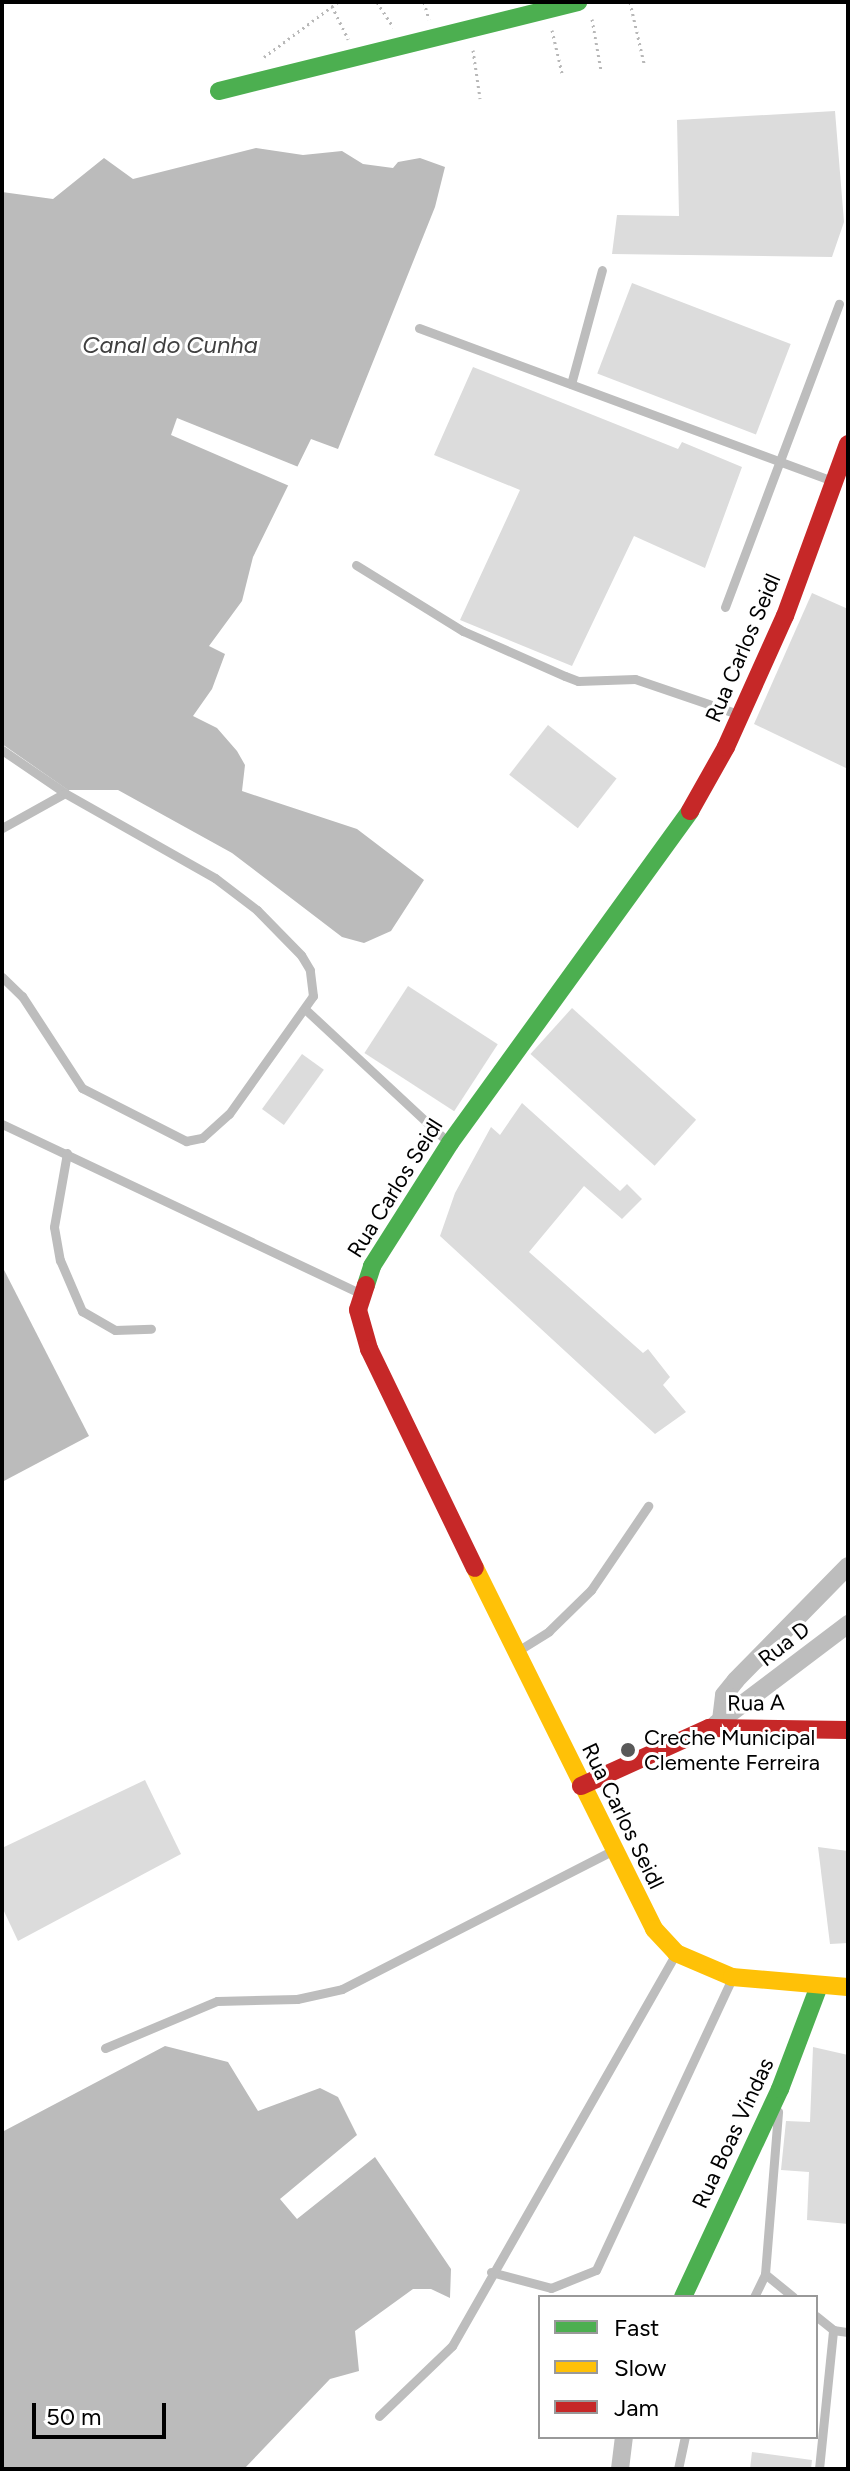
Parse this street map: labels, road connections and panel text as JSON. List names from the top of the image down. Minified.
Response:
{"streets":{"street":["Rua Carlos Seidl","Rua D","Rua A","Rua Boas Vindas"]},"crossings":[["Rua Carlos Seidl","Rua A"],["Rua Carlos Seidl","Rua Boas Vindas"],["Rua D","Rua A"]],"water":["Canal do Cunha"],"places":["Creche Municipal Clemente Ferreira"],"legend":["Fast","Slow","Jam"],"scale_bar":"50 m"}
